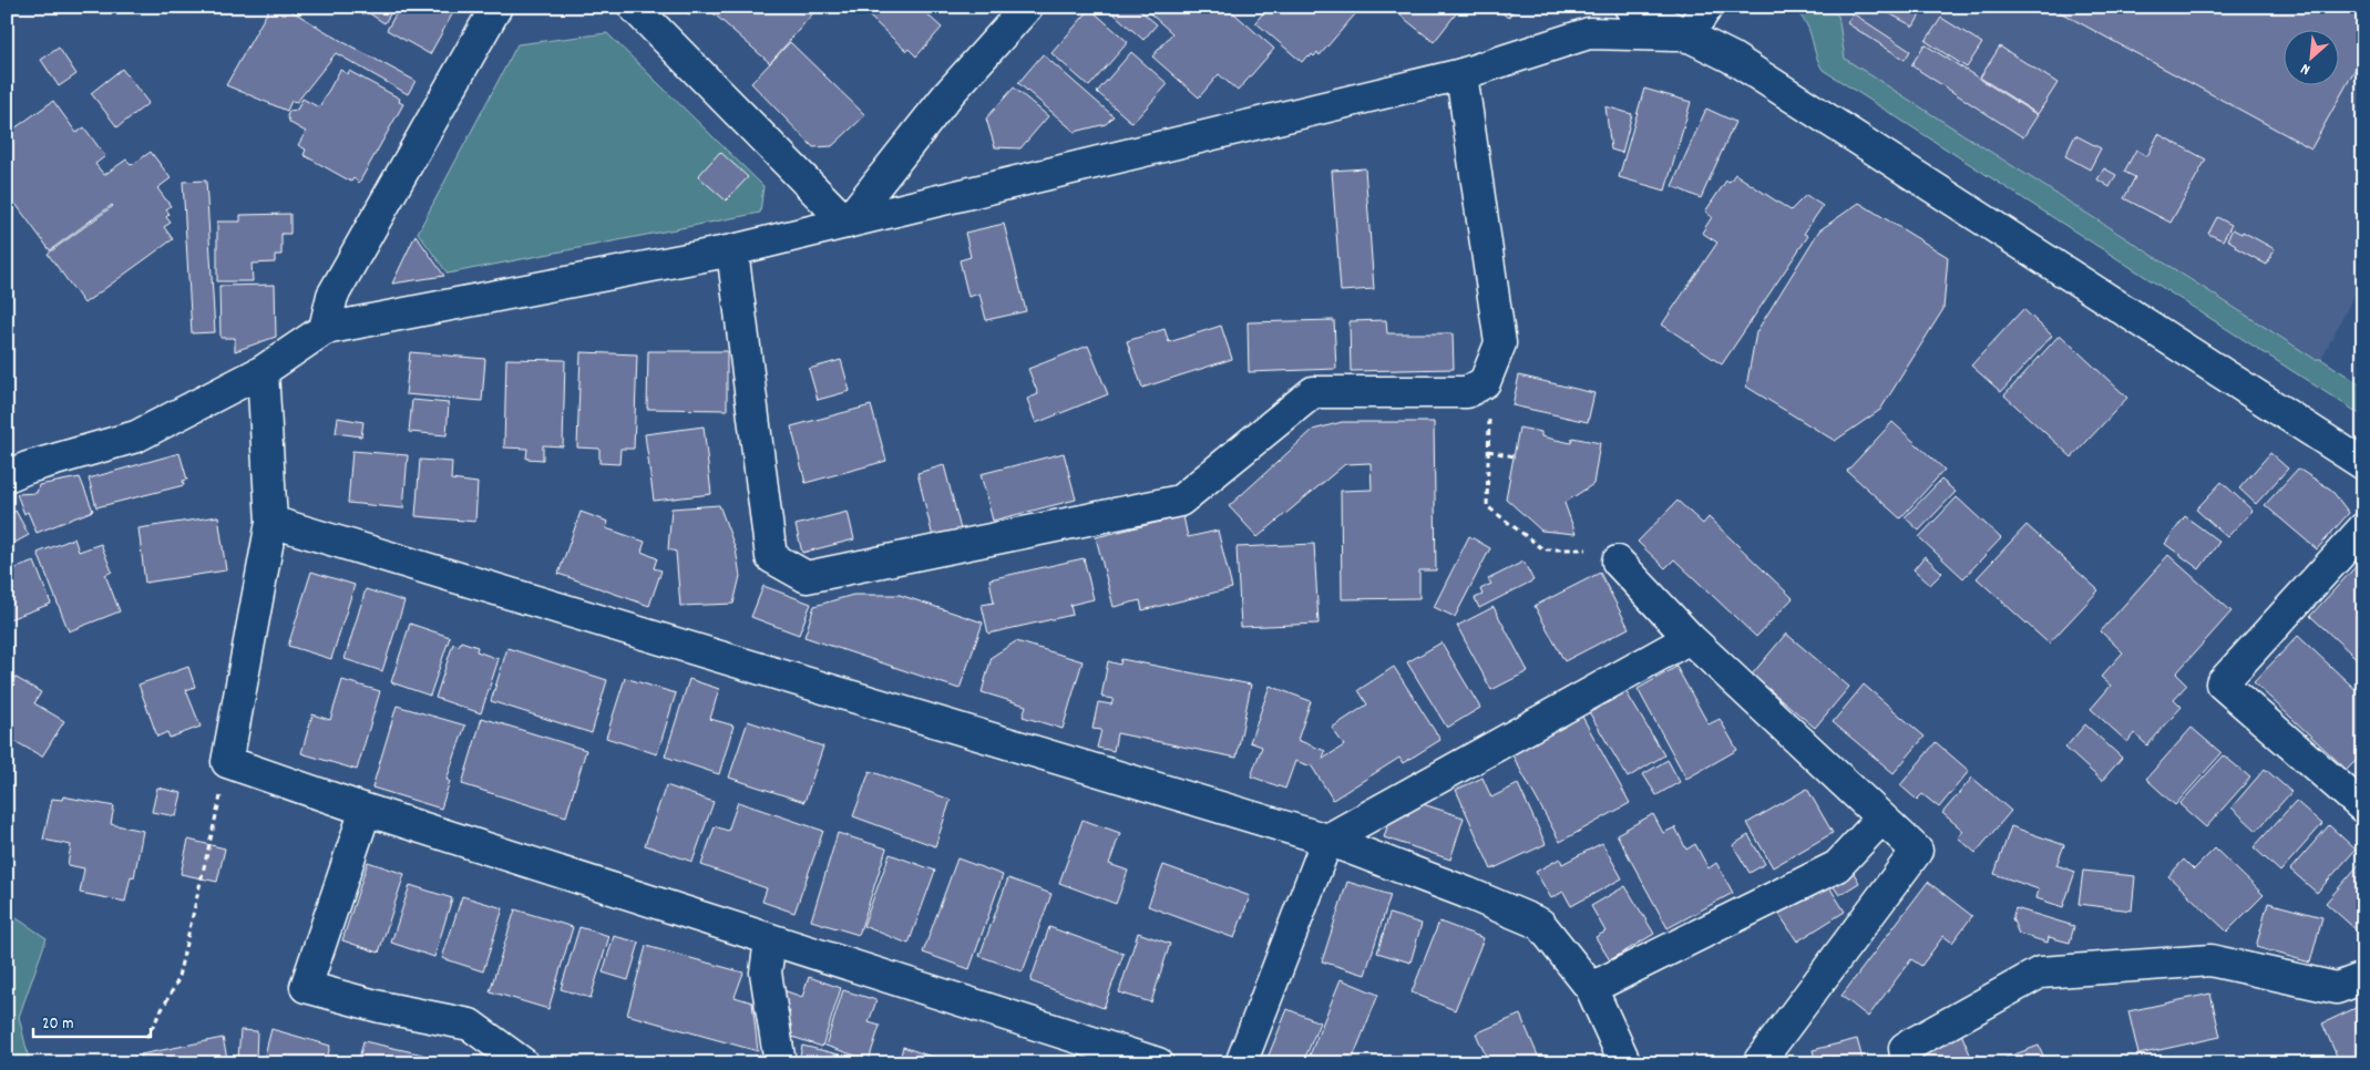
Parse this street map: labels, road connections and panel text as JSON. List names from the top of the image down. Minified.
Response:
{"scale_bar":"20 m","north":"bottom left"}
